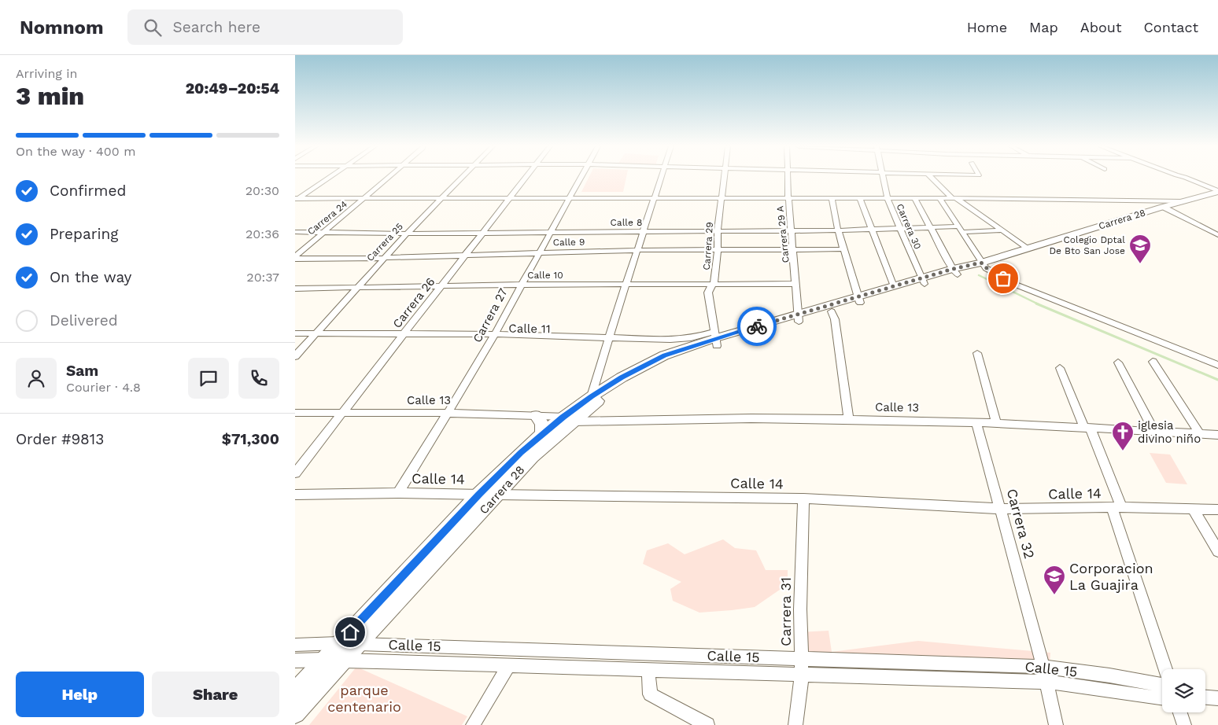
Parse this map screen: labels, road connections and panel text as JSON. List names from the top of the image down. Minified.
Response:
{"streets":{"highway":["Carrera 28"],"street":["Carrera 24","Calle 8","Carrera 30","Carrera 29 A","Carrera 25","Calle 9","Carrera 29","Calle 10","Carrera 26","Carrera 27","Calle 11","Calle 13","Calle 14","Carrera 32","Carrera 31","Calle 15"]},"crossings":[["Carrera 24","Calle 8"],["Carrera 24","Calle 9"],["Carrera 28","Carrera 30"],["Carrera 28","Carrera 29 A"],["Carrera 28","Carrera 29"],["Carrera 28","Calle 11"],["Carrera 28","Calle 13"],["Carrera 28","Calle 14"],["Carrera 28","Calle 15"],["Calle 8","Carrera 30"],["Calle 8","Carrera 29 A"],["Calle 8","Carrera 25"],["Calle 8","Carrera 29"],["Calle 8","Carrera 26"],["Calle 8","Carrera 27"],["Carrera 29 A","Calle 9"],["Carrera 29 A","Calle 10"],["Carrera 25","Calle 9"],["Carrera 25","Calle 10"],["Carrera 25","Calle 11"],["Calle 9","Carrera 29"],["Calle 9","Carrera 26"],["Calle 9","Carrera 27"],["Carrera 29","Calle 10"],["Carrera 29","Calle 11"],["Calle 10","Carrera 26"],["Calle 10","Carrera 27"],["Carrera 26","Calle 11"],["Carrera 26","Calle 13"],["Carrera 27","Calle 11"],["Carrera 27","Calle 13"],["Carrera 27","Calle 14"],["Calle 13","Carrera 32"],["Calle 14","Carrera 32"],["Calle 14","Carrera 31"],["Carrera 32","Calle 15"],["Carrera 31","Calle 15"]],"parks":["parque centenario"],"places":{"school or university":["Colegio Dptal De Bto San Jose","Corporacion La Guajira"],"church":["iglesia divino niño"]},"page":{"header":"Nomnom","search":"Search here","nav":["Home","Map","About","Contact"],"heading":["3 min","Arriving in","20:49–20:54"],"panel":["Sam","Courier · 4.8","Order #9813","$71,300"],"bar":"On the way · 400 m","list":[["Confirmed","20:30"],["Preparing","20:36"],["On the way","20:37"],"Delivered"],"buttons":["Help","Share"]}}
